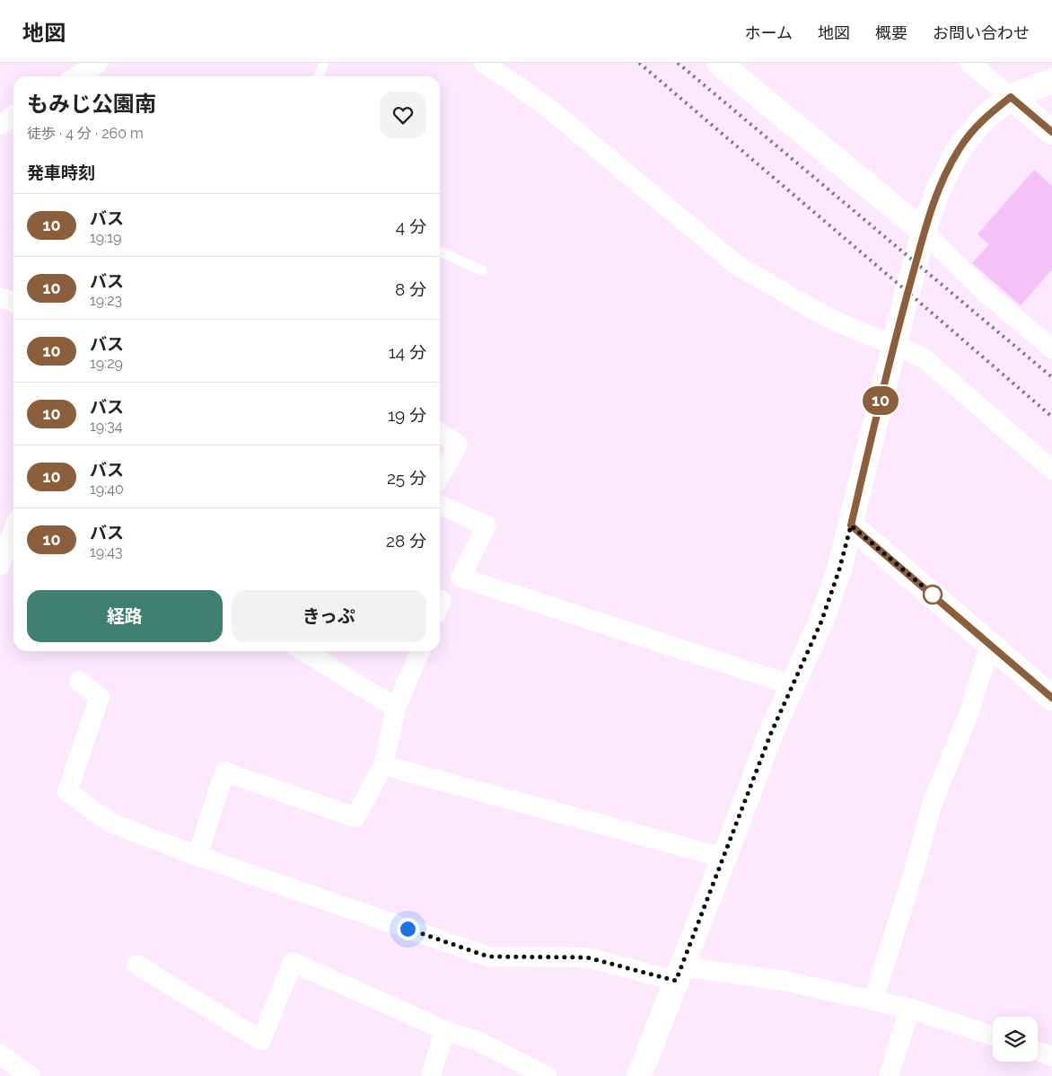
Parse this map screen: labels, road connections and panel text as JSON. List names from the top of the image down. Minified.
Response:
{"lines":["bus line 10"],"page":{"header":"地図","nav":["ホーム","地図","概要","お問い合わせ"],"on_map":"10","heading":[["もみじ公園南","徒歩 · 4 分 · 260 m"],"発車時刻"],"list":[{"mark":"10","name":"バス","note":"19:19","value":"4 分"},{"mark":"10","name":"バス","note":"19:23","value":"8 分"},{"mark":"10","name":"バス","note":"19:29","value":"14 分"},{"mark":"10","name":"バス","note":"19:34","value":"19 分"},{"mark":"10","name":"バス","note":"19:40","value":"25 分"},{"mark":"10","name":"バス","note":"19:43","value":"28 分"}],"buttons":["経路","きっぷ"]}}
